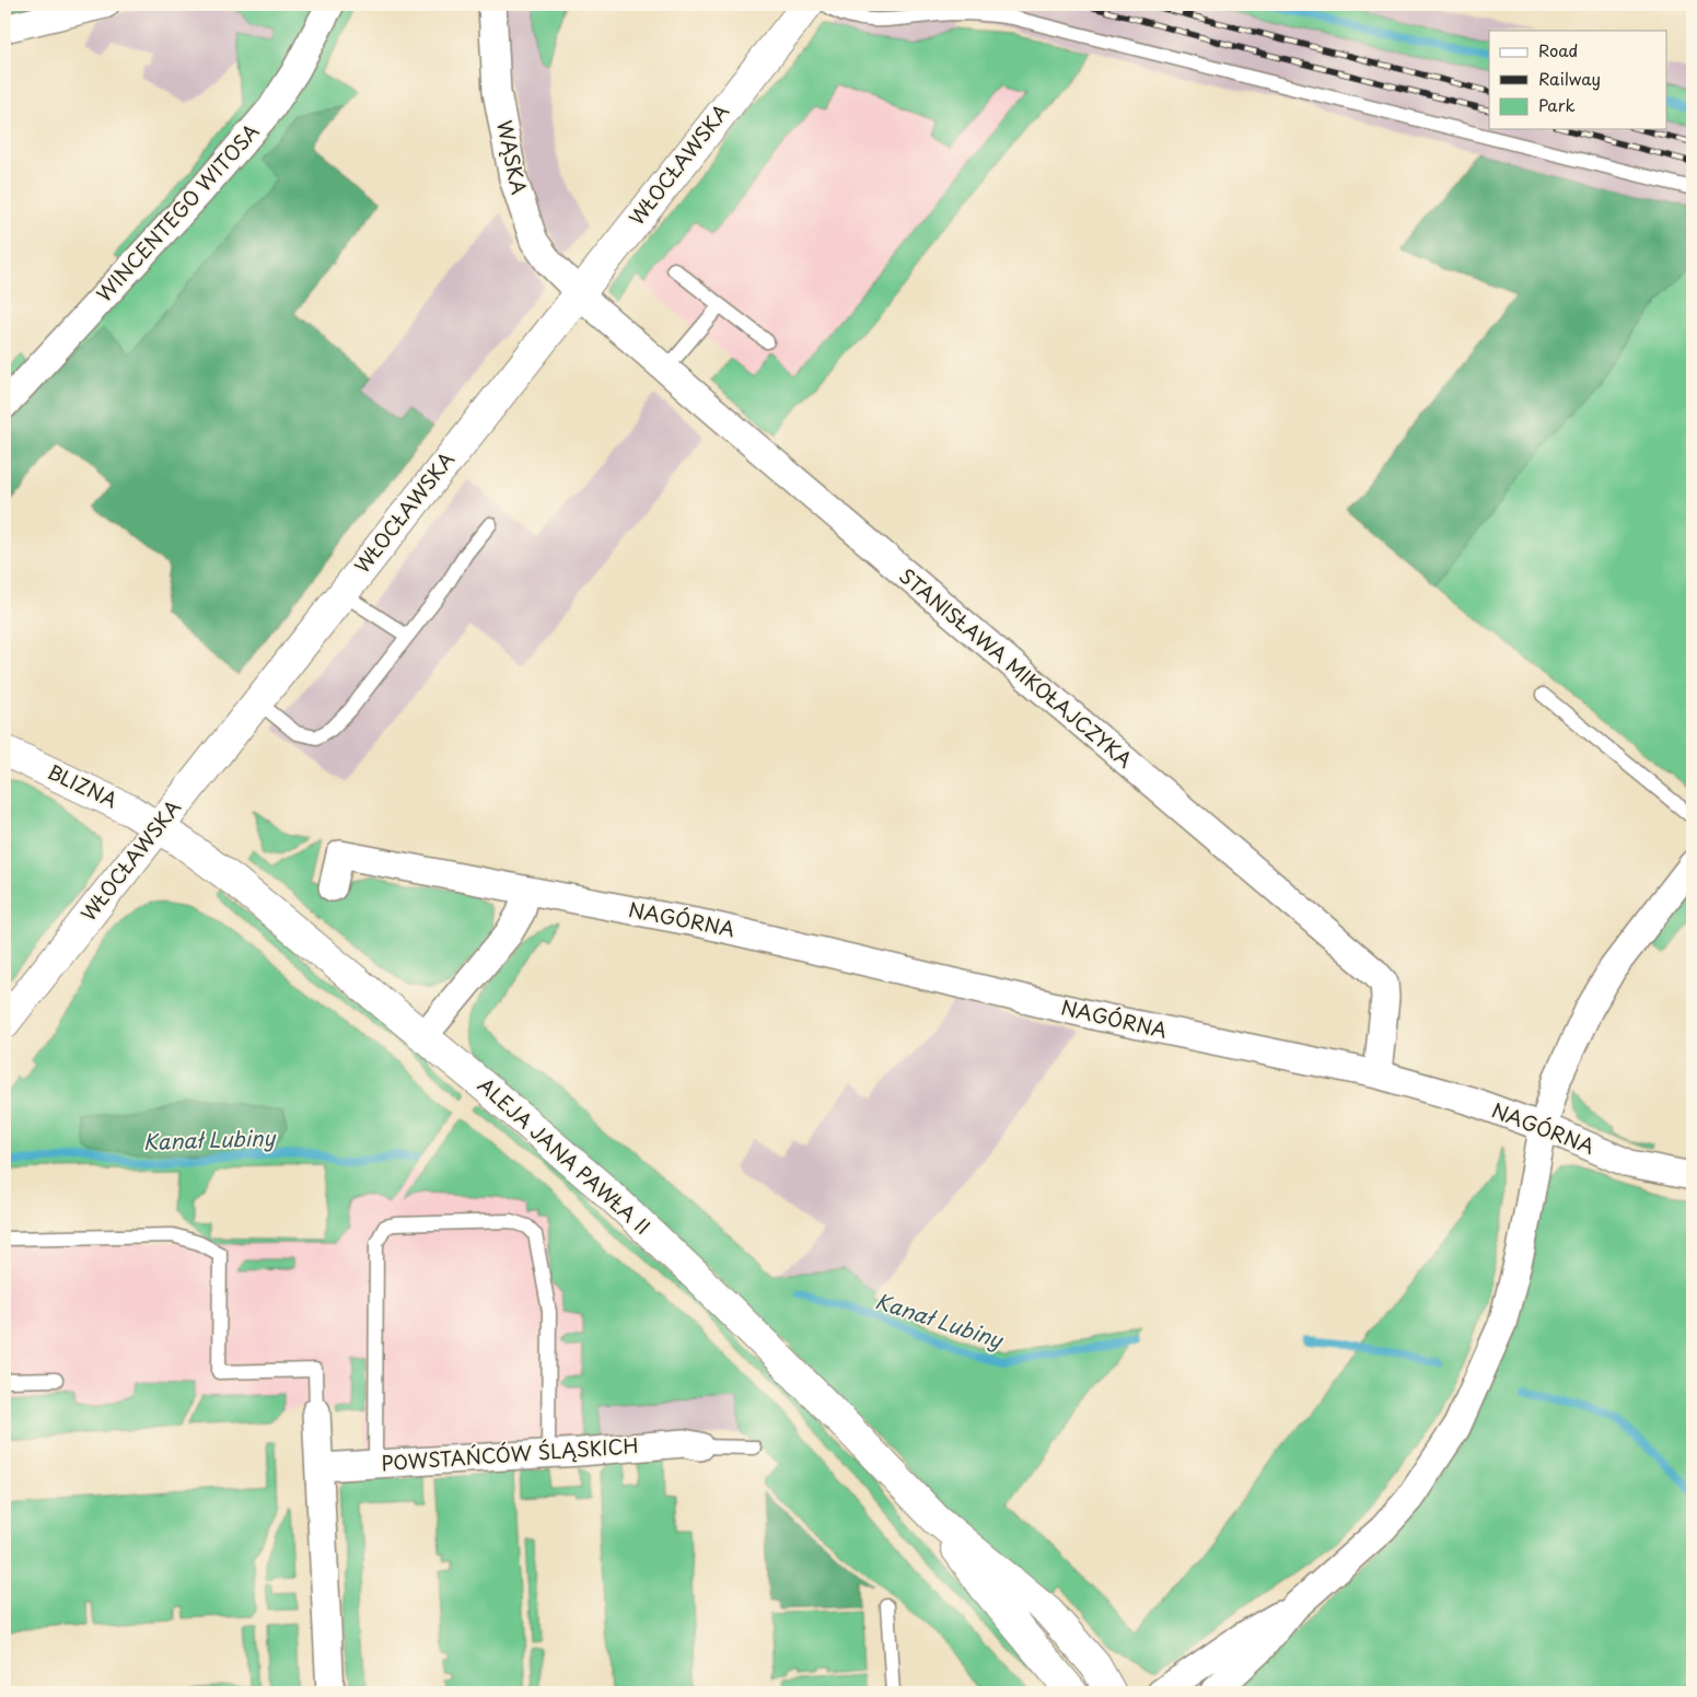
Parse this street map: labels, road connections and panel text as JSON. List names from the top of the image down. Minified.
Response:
{"streets":{"street":["WĄSKA","WŁOCŁAWSKA","WINCENTEGO WITOSA","STANISŁAWA MIKOŁAJCZYKA","BLIZNA","NAGÓRNA","ALEJA JANA PAWŁA II","POWSTAŃCÓW ŚLĄSKICH"]},"crossings":[["WĄSKA","WŁOCŁAWSKA"],["WĄSKA","STANISŁAWA MIKOŁAJCZYKA"],["WŁOCŁAWSKA","STANISŁAWA MIKOŁAJCZYKA"],["WŁOCŁAWSKA","BLIZNA"],["WŁOCŁAWSKA","ALEJA JANA PAWŁA II"],["STANISŁAWA MIKOŁAJCZYKA","NAGÓRNA"],["BLIZNA","ALEJA JANA PAWŁA II"]],"water":["Kanał Lubiny"],"legend":["Road","Railway","Park"]}
